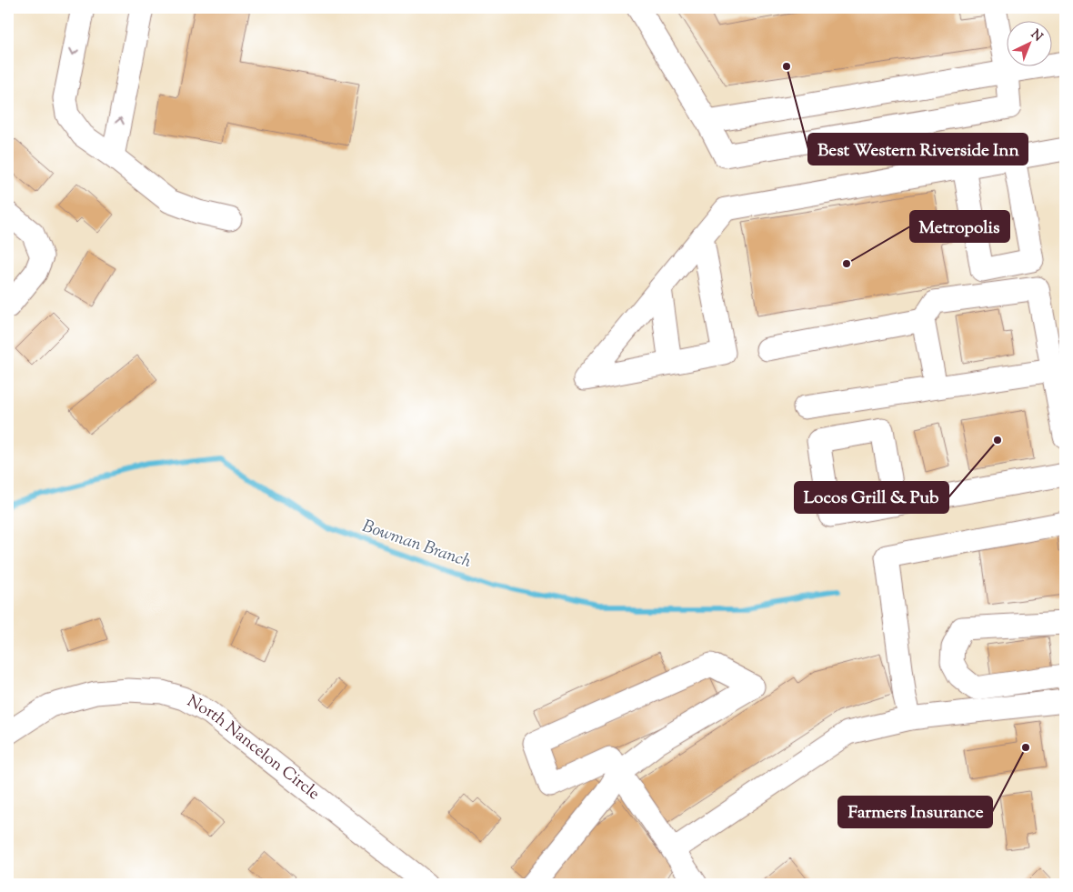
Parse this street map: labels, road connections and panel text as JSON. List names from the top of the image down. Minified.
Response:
{"streets":{"street":["North Nancelon Circle"]},"water":["Bowman Branch"],"places":["Best Western Riverside Inn","Metropolis","Locos Grill & Pub","Farmers Insurance"],"north":"top right"}
